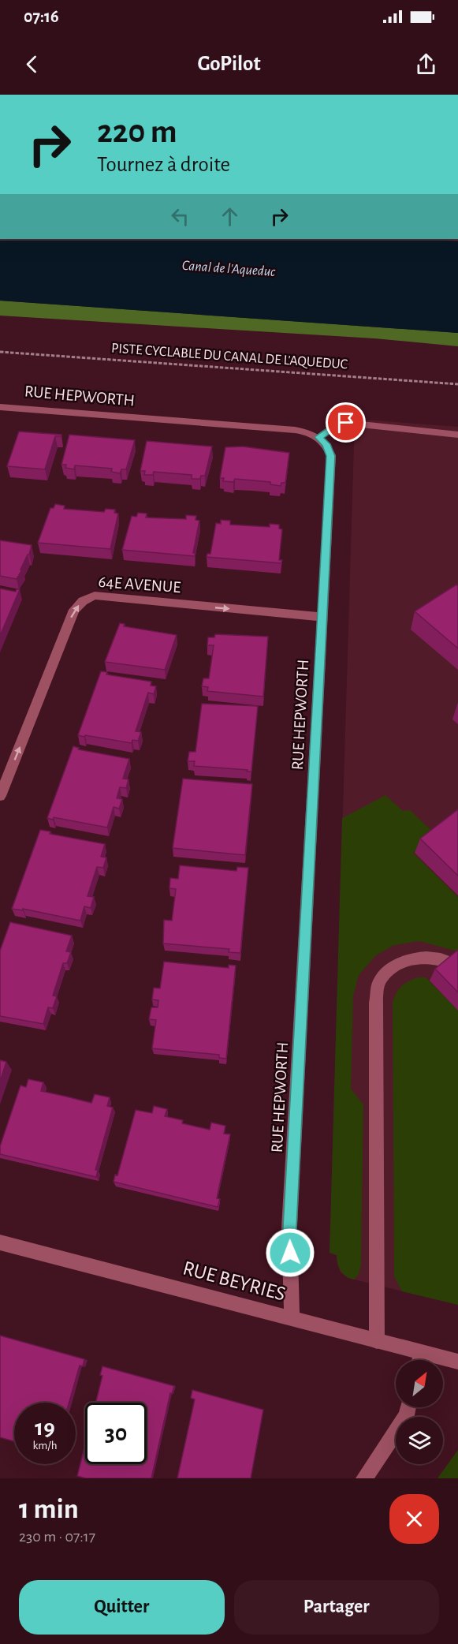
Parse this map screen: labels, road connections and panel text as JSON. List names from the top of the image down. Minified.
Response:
{"streets":{"street":["RUE HEPWORTH","64E AVENUE","RUE BEYRIES"],"path":["PISTE CYCLABLE DU CANAL DE L'AQUEDUC"]},"crossings":[["RUE HEPWORTH","64E AVENUE"],["RUE HEPWORTH","RUE BEYRIES"]],"one_way":["64E AVENUE"],"water":["Canal de l'Aqueduc"],"north":"top right","page":{"status":"07:16","header":"GoPilot","turn":["220 m","Tournez à droite"],"speed":"19 km/h","limit":"30","heading":["1 min","230 m · 07:17"],"buttons":["Quitter","Partager"]}}
